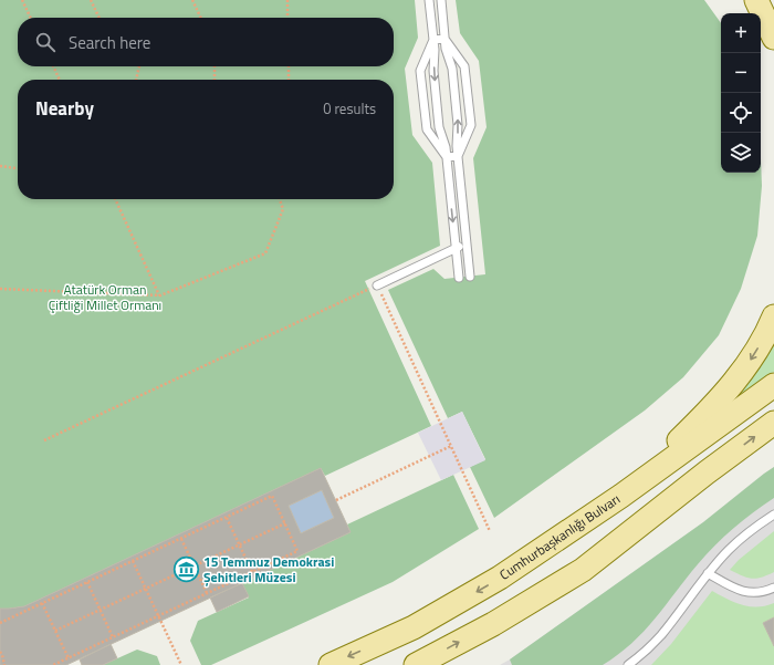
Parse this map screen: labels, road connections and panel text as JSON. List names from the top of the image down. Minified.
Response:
{"streets":{"main road":["Cumhurbaşkanlığı Bulvarı"]},"parks":["Atatürk Orman Çiftliği Millet Ormanı"],"places":{"museum":["15 Temmuz Demokrasi Şehitleri Müzesi"]},"page":{"map_buttons":["+","−"],"search":"Search here","heading":["Nearby","0 results"]}}
